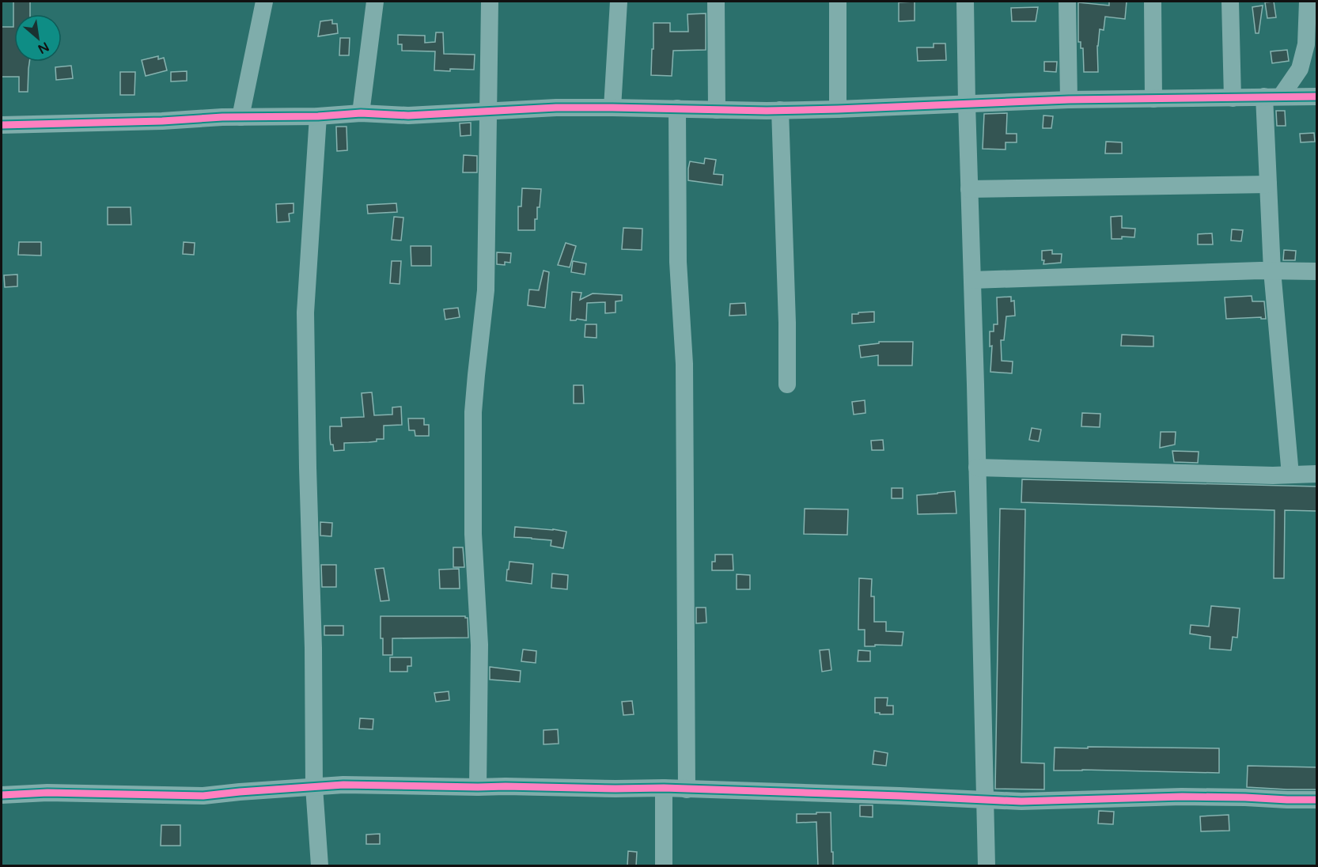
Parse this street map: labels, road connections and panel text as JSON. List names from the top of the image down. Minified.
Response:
{"north":"bottom right"}
